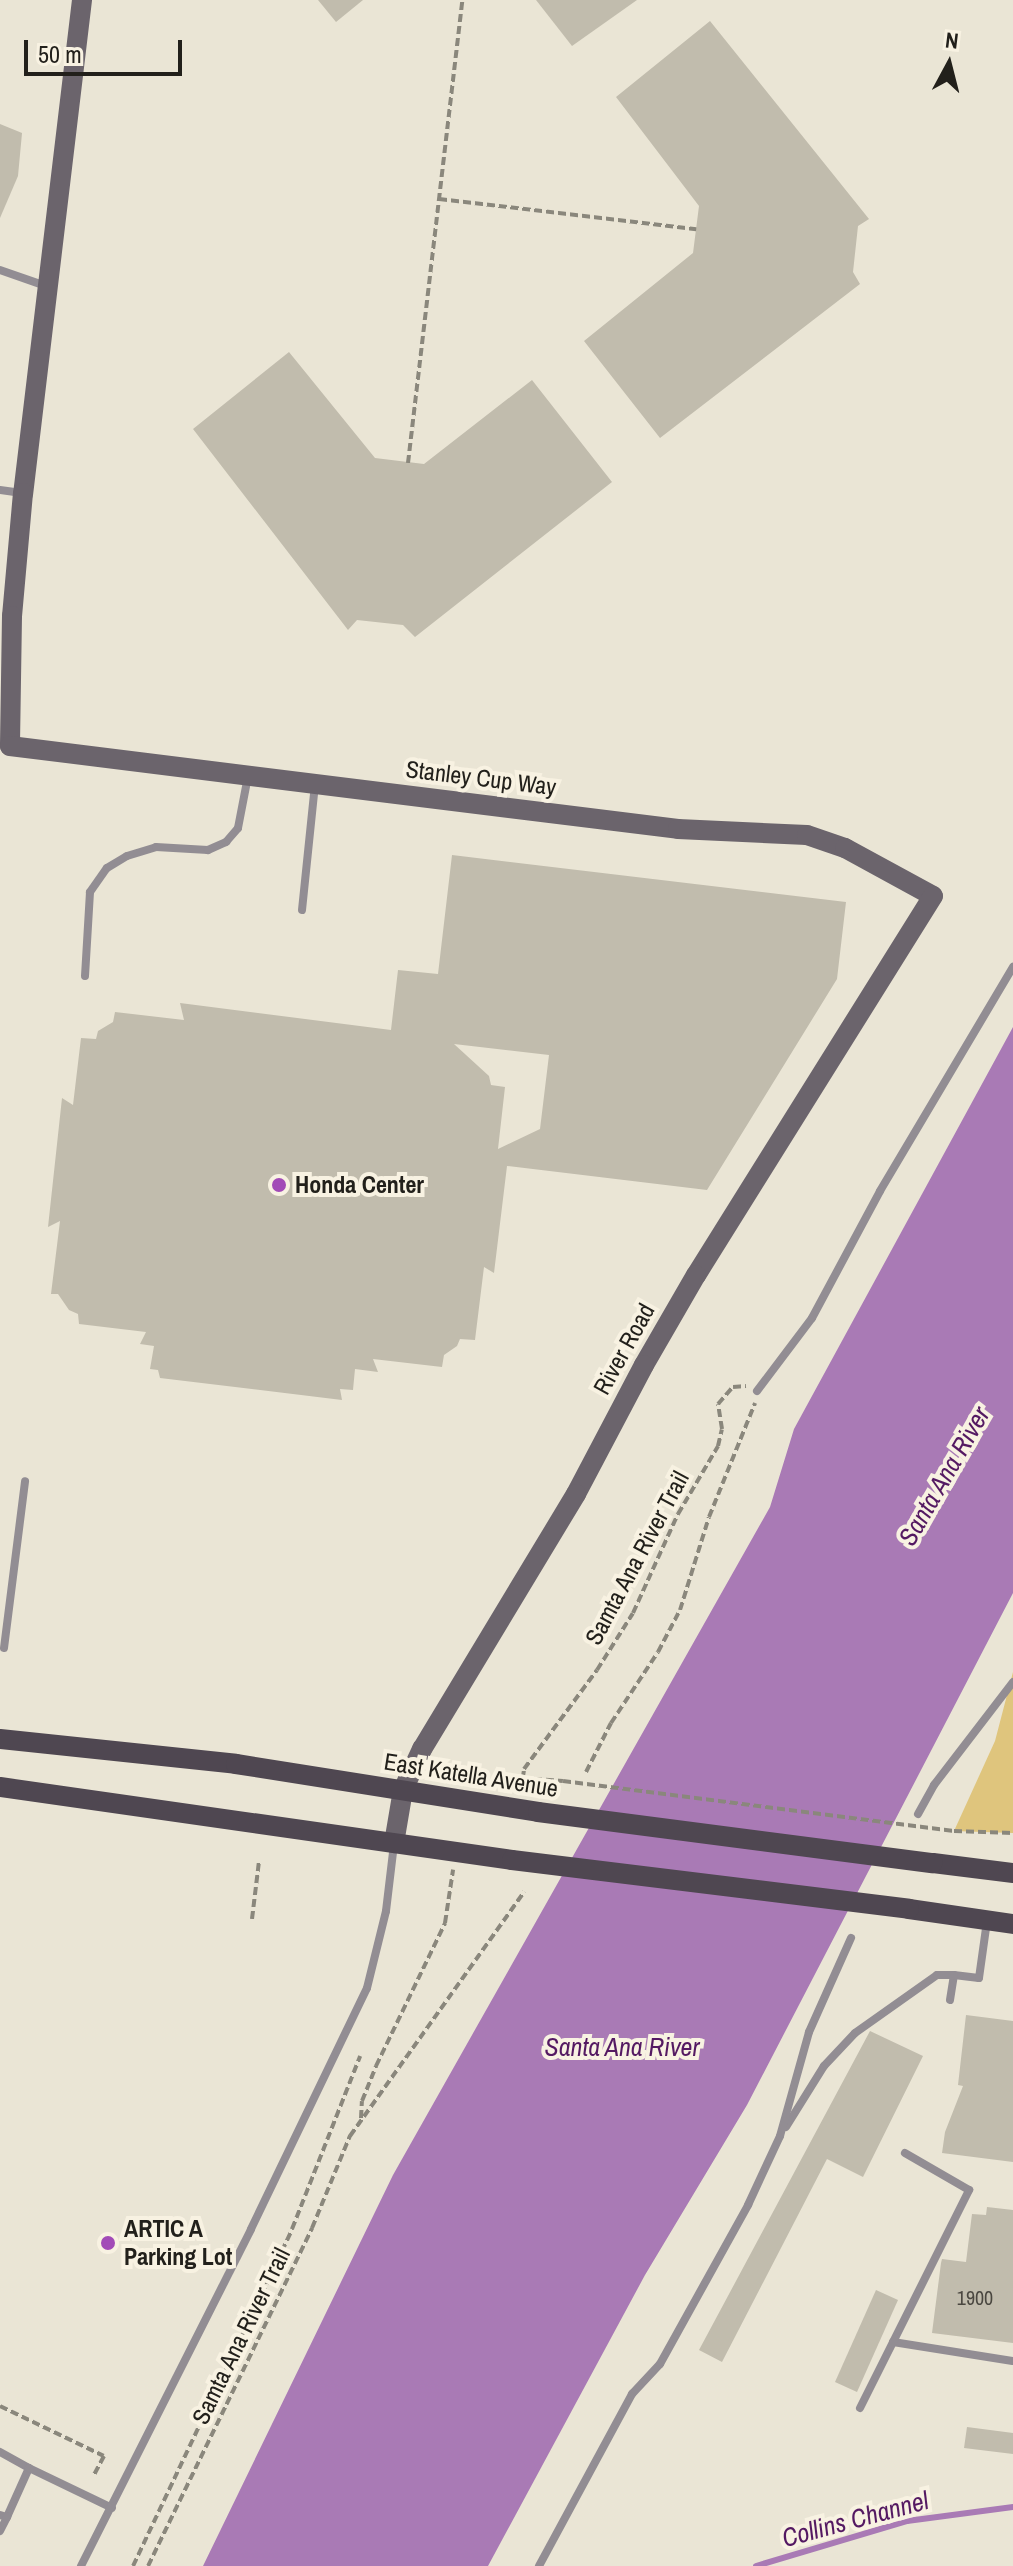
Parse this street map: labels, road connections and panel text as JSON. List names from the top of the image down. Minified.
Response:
{"streets":{"main road":["Stanley Cup Way","River Road","East Katella Avenue"],"path":["Samta Ana River Trail"]},"crossings":[["Stanley Cup Way","River Road"],["River Road","East Katella Avenue"]],"water":["Santa Ana River","Collins Channel"],"places":["Honda Center","ARTIC A Parking Lot"],"house_numbers":["1900"],"scale_bar":"50 m","north":"top"}
